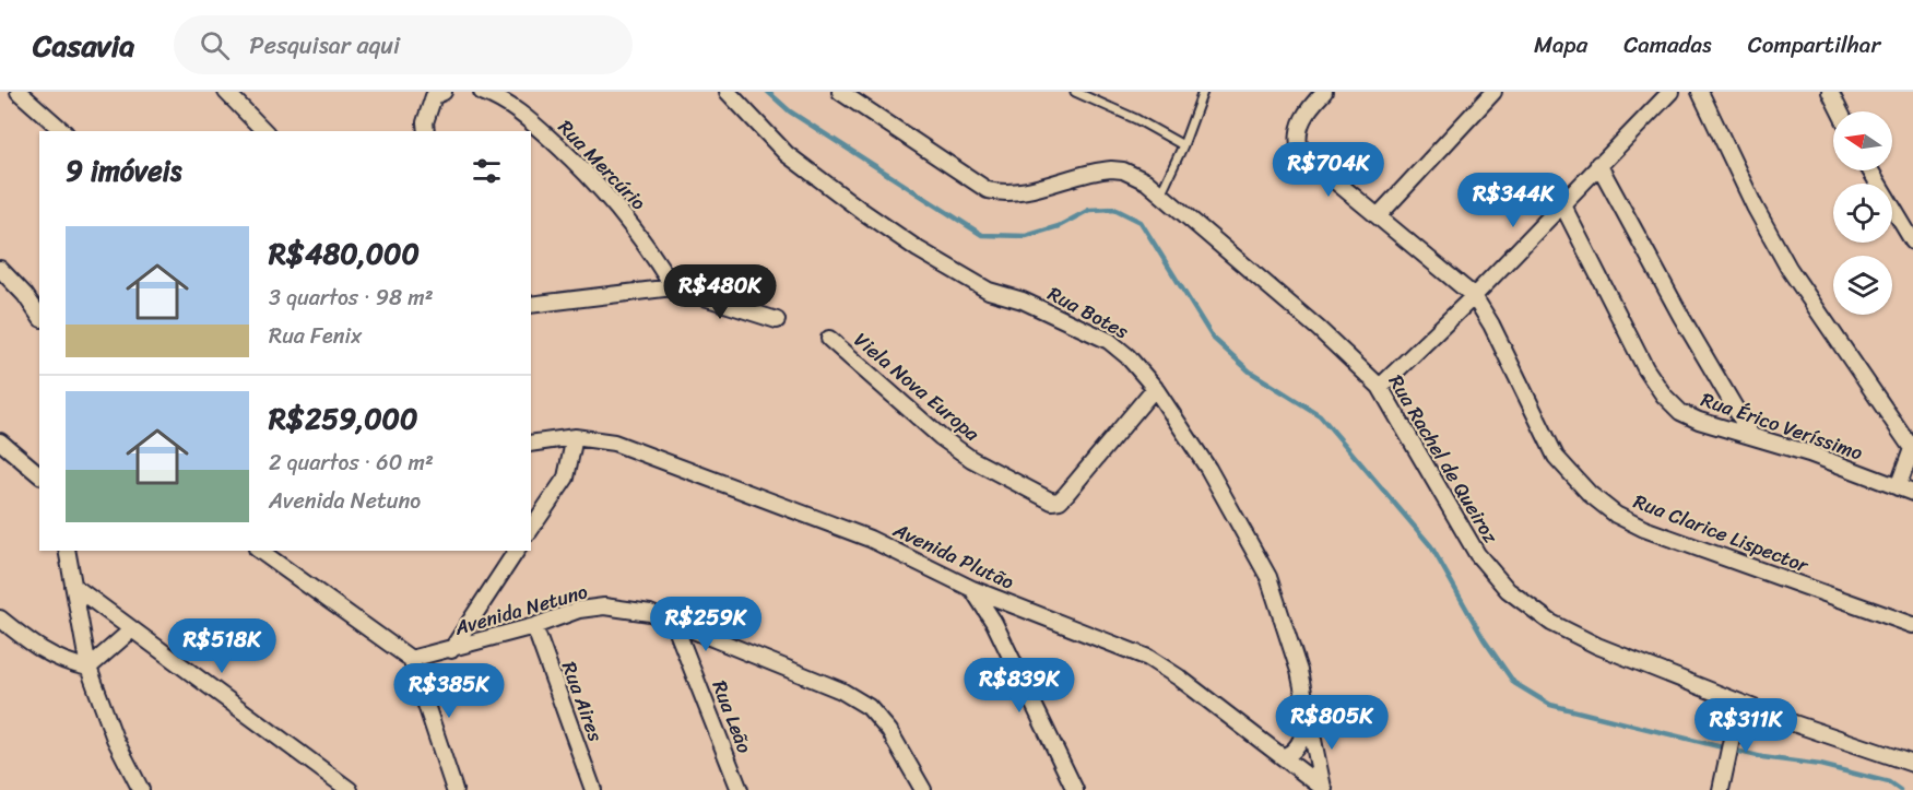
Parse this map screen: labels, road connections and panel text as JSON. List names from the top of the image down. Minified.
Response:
{"streets":{"street":["Rua Mercúrio","Rua Botes","Viela Nova Europa","Rua Érico Veríssimo","Rua Rachel de Queiroz","Rua Clarice Lispector","Avenida Plutão","Avenida Netuno","Rua Aires","Rua Leão"]},"crossings":[["Rua Botes","Viela Nova Europa"],["Rua Botes","Avenida Plutão"],["Avenida Netuno","Rua Aires"],["Avenida Netuno","Rua Leão"]],"north":"left","page":{"header":"Casavia","search":"Pesquisar aqui","nav":["Mapa","Camadas","Compartilhar"],"heading":"9 imóveis","price":["R$704K","R$344K","R$480K","R$259K","R$518K","R$839K","R$385K","R$805K","R$311K"],"list":[{"name":"R$480,000","note":"3 quartos · 98 m² · Rua Fenix"},{"name":"R$259,000","note":"2 quartos · 60 m² · Avenida Netuno"}]}}
